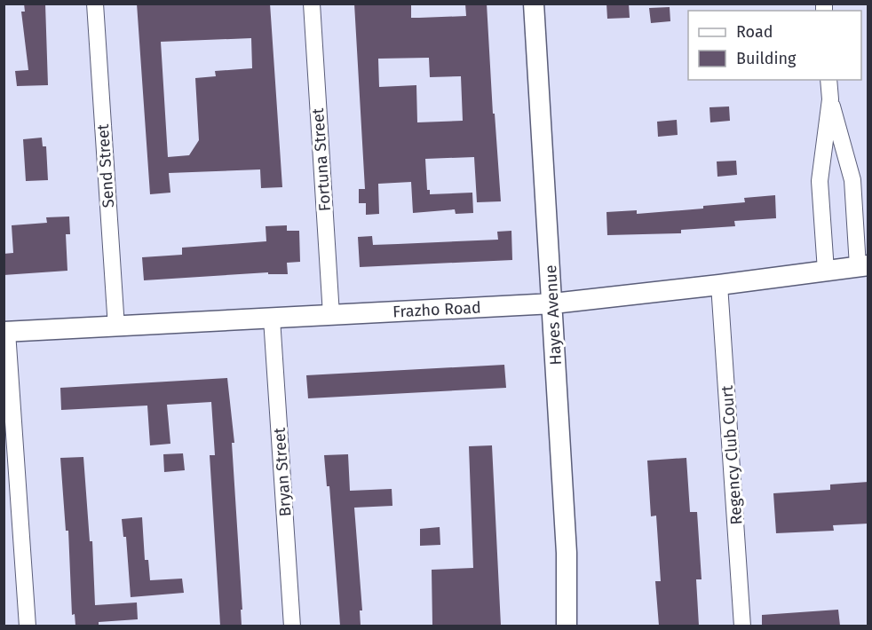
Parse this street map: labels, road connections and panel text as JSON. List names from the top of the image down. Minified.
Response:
{"streets":{"street":["Fortuna Street","Send Street","Frazho Road","Hayes Avenue","Regency Club Court","Bryan Street"]},"crossings":[["Fortuna Street","Frazho Road"],["Send Street","Frazho Road"],["Frazho Road","Hayes Avenue"],["Frazho Road","Regency Club Court"],["Frazho Road","Bryan Street"]],"legend":["Road","Building"]}
